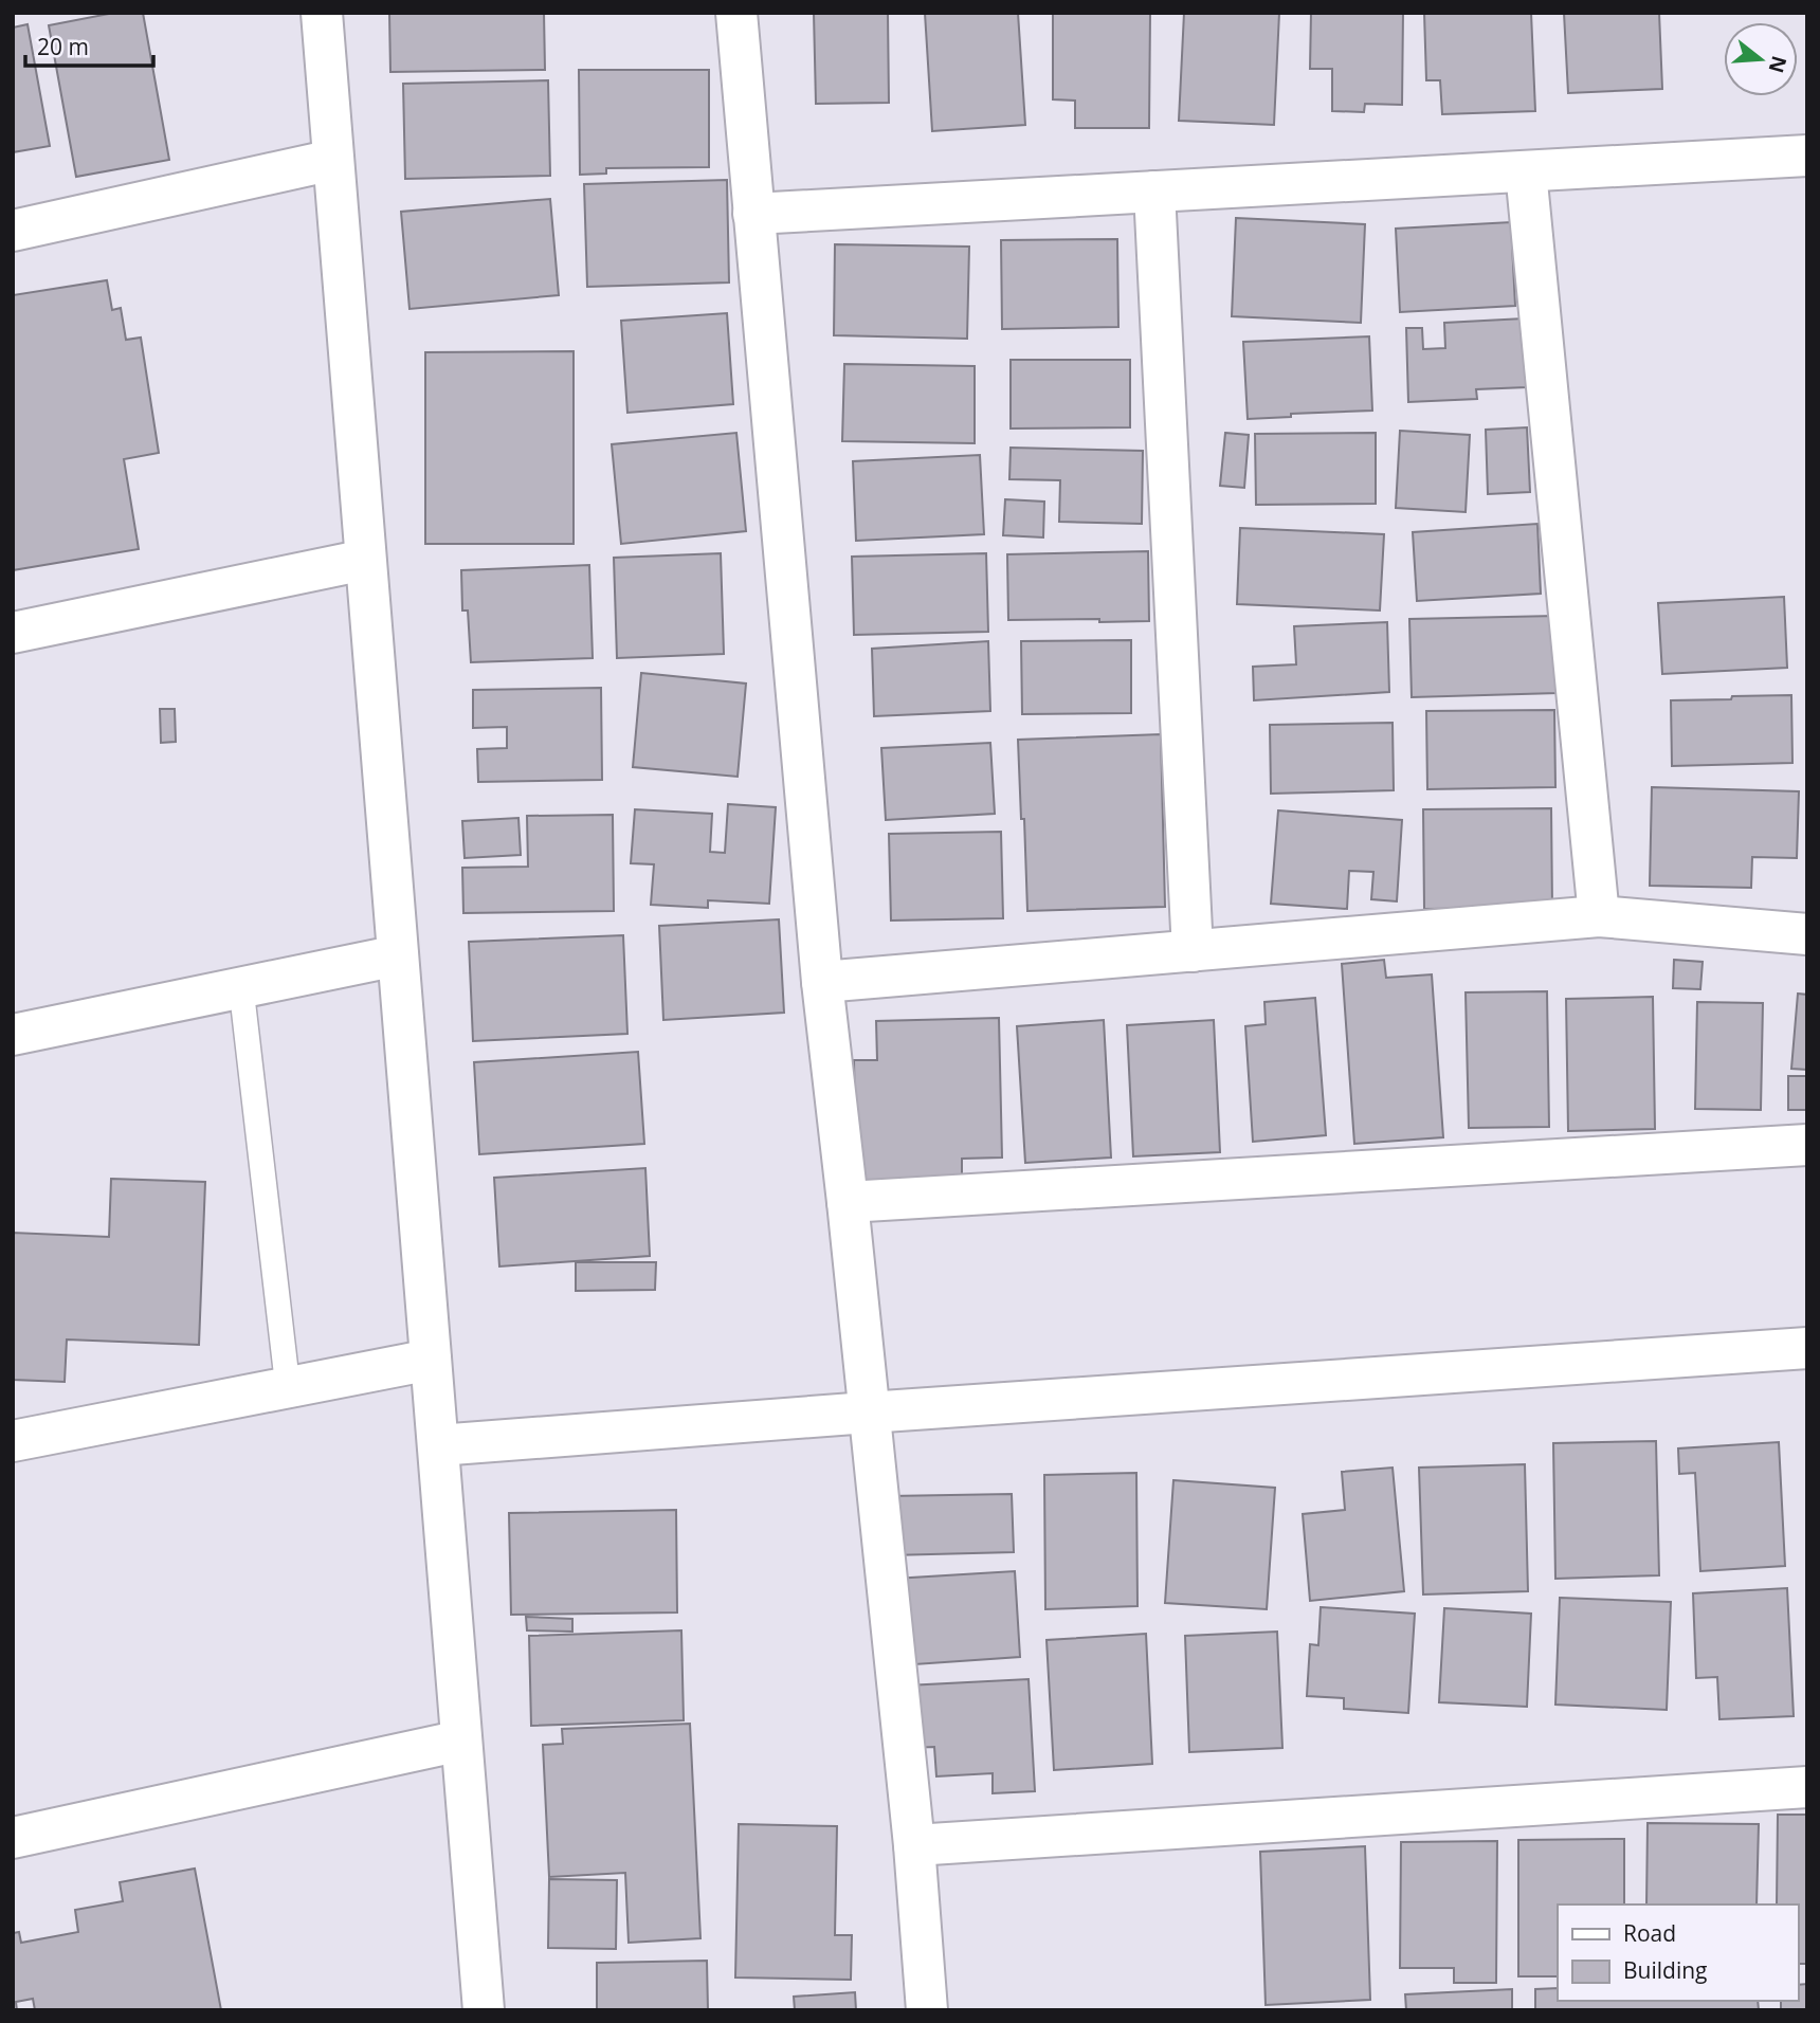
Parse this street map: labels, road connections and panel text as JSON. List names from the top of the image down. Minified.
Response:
{"legend":["Road","Building"],"scale_bar":"20 m","north":"right"}
